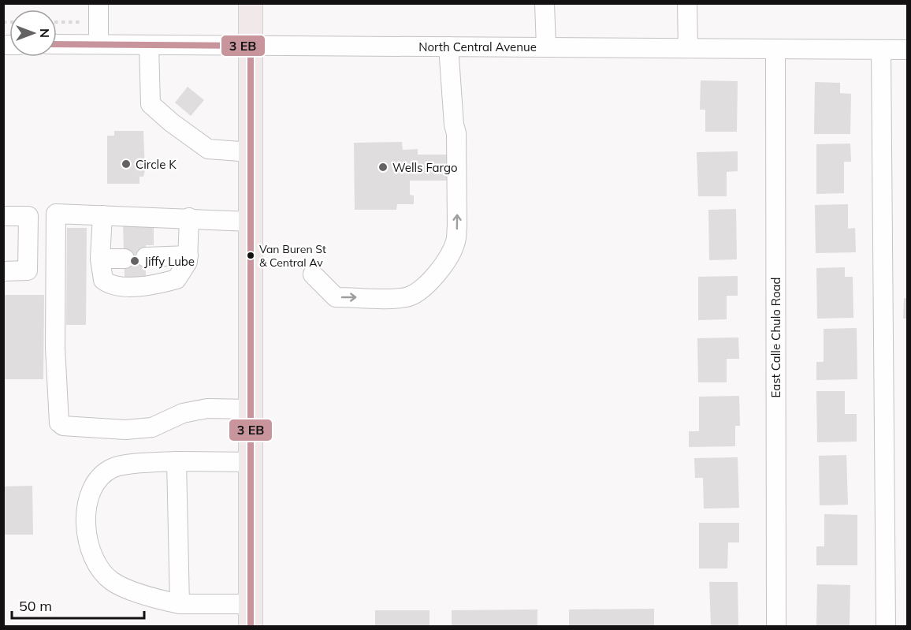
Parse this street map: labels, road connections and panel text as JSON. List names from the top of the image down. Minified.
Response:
{"streets":{"street":["North Central Avenue","East Calle Chulo Road"]},"crossings":[["North Central Avenue","East Calle Chulo Road"]],"places":["Circle K","Wells Fargo","Van Buren St & Central Av","Jiffy Lube"],"scale_bar":"50 m","north":"right"}
